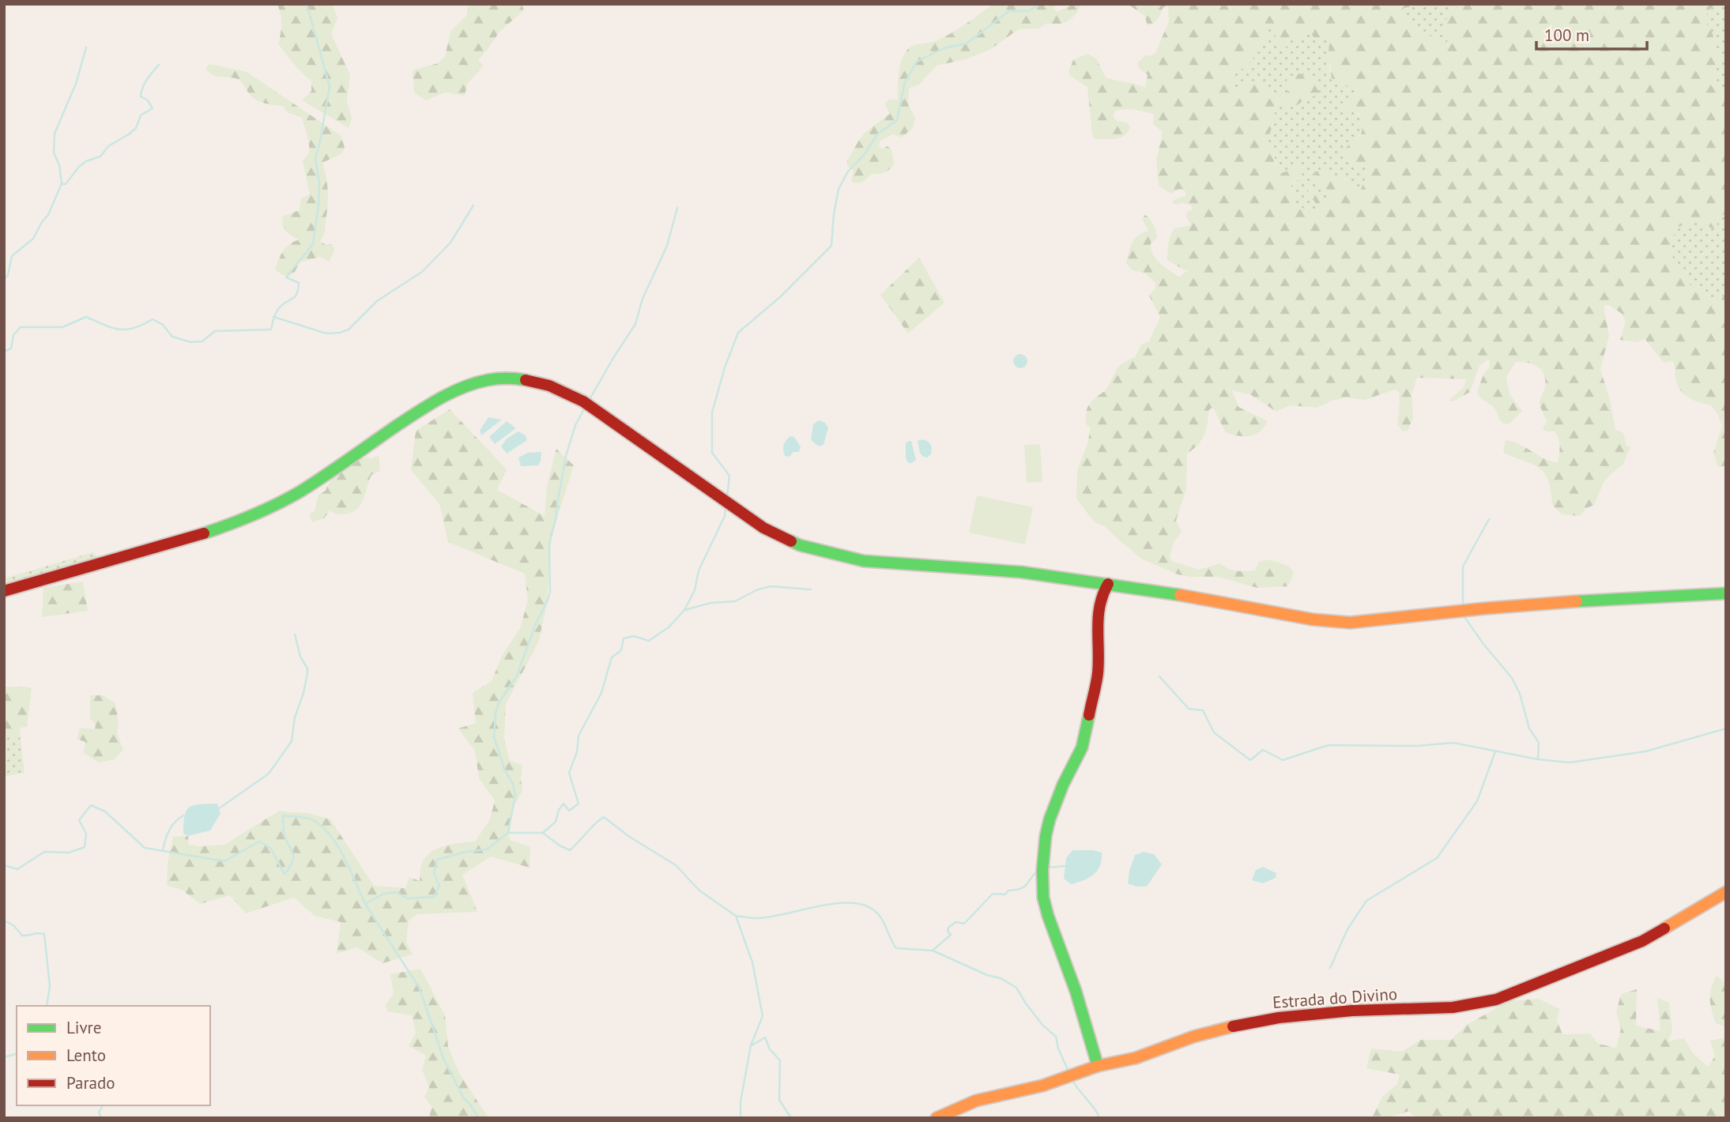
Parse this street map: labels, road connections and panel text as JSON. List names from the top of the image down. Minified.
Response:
{"streets":{"main road":["Estrada do Divino"]},"legend":["Livre","Lento","Parado"],"scale_bar":"100 m"}
